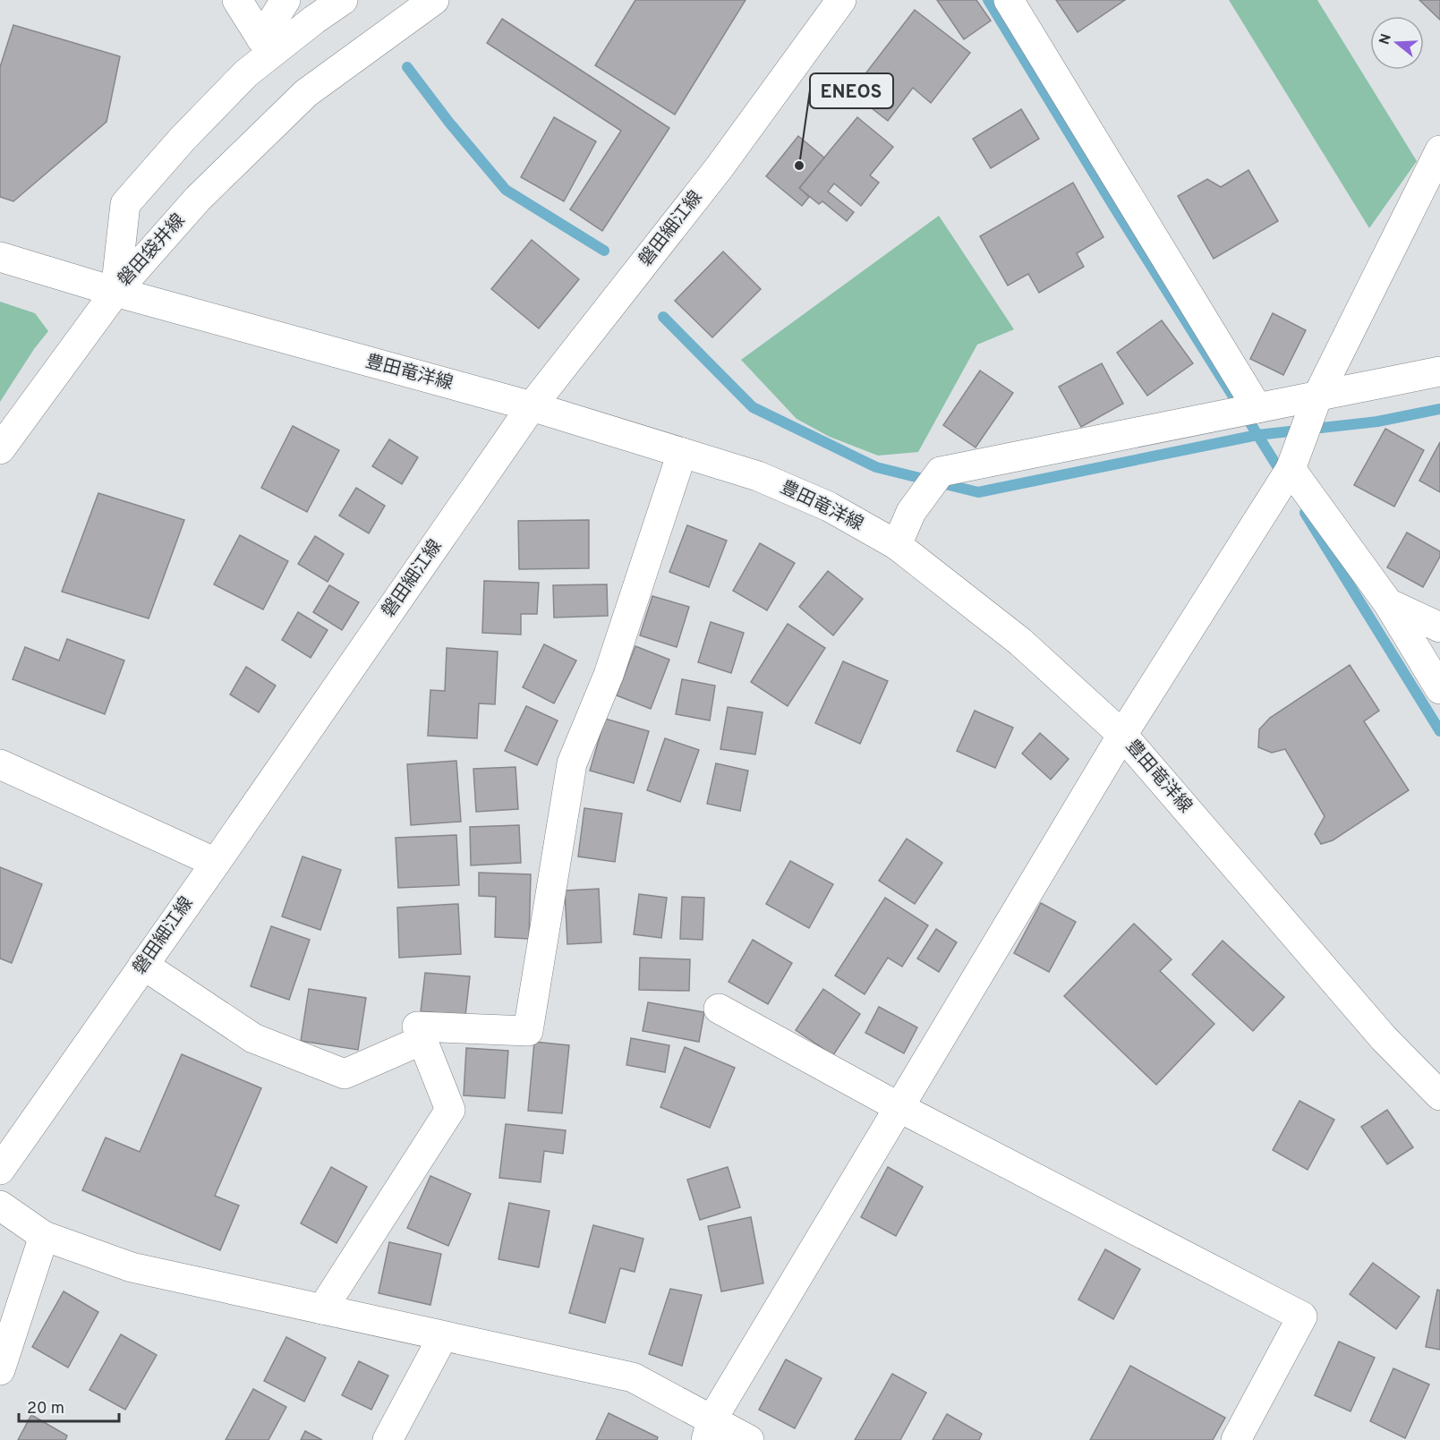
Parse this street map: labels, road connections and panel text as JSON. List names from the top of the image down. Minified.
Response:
{"streets":{"main road":["磐田細江線","磐田袋井線","豊田竜洋線"]},"crossings":[["磐田細江線","豊田竜洋線"],["磐田袋井線","豊田竜洋線"]],"places":["ENEOS"],"scale_bar":"20 m","north":"left"}
